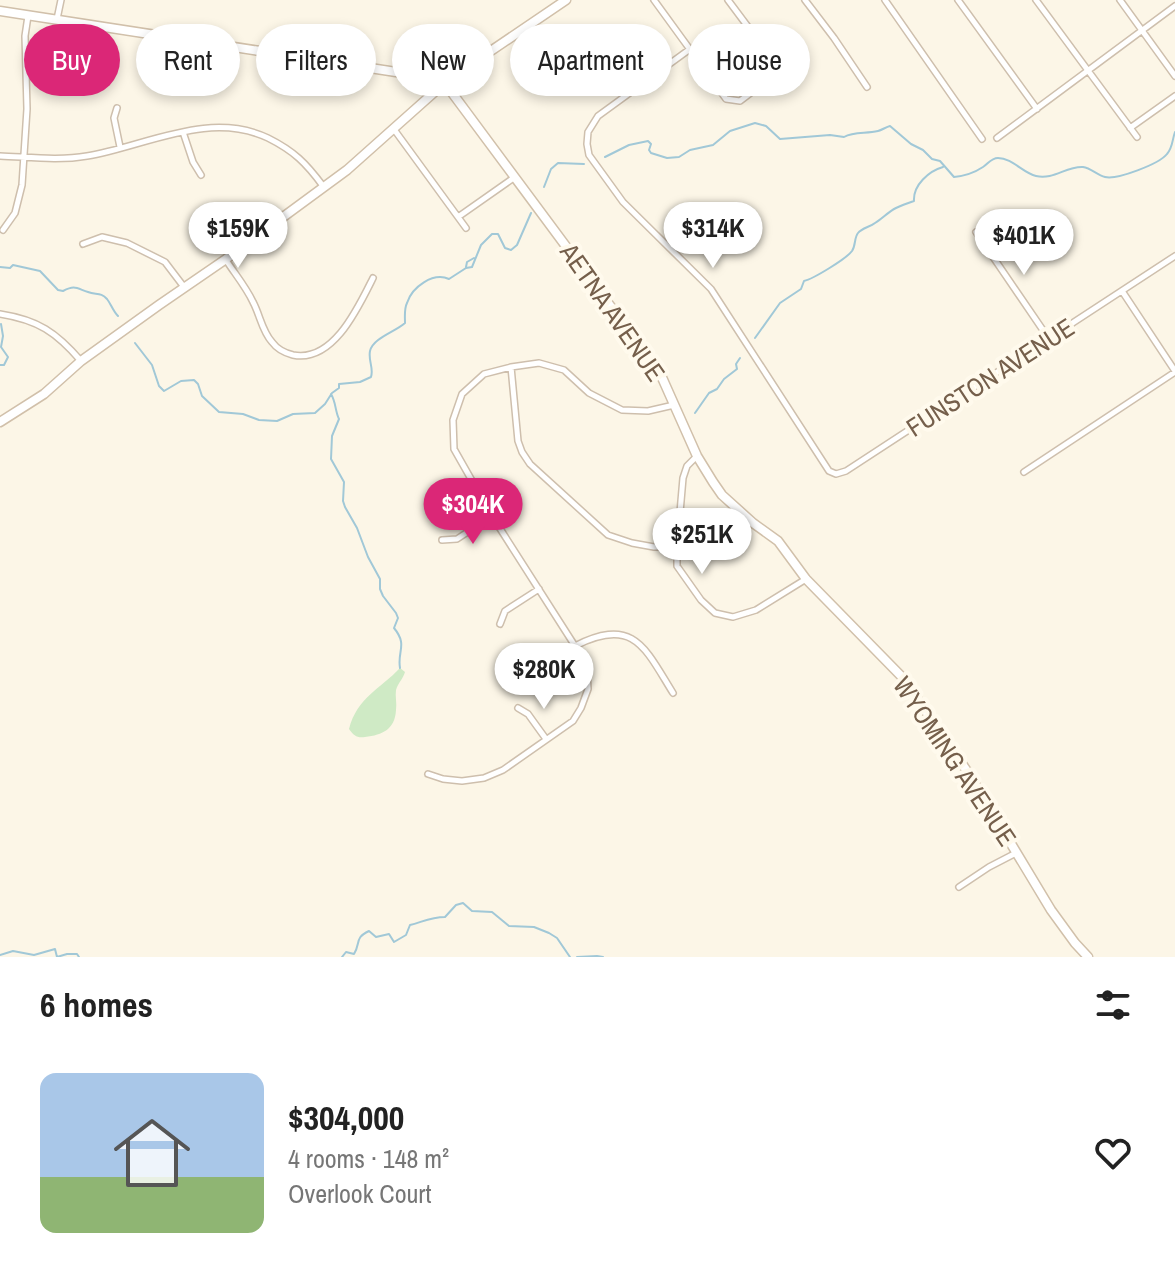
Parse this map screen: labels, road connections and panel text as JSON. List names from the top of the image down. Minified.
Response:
{"streets":{"street":["AETNA AVENUE","FUNSTON AVENUE","WYOMING AVENUE"]},"crossings":[["AETNA AVENUE","WYOMING AVENUE"]],"page":{"chip":["Buy","Rent","Filters","New","Apartment","House"],"price":["$159K","$314K","$401K","$304K","$251K","$280K"],"heading":"6 homes","list":[{"name":"$304,000","note":"4 rooms · 148 m² · Overlook Court"}]}}
